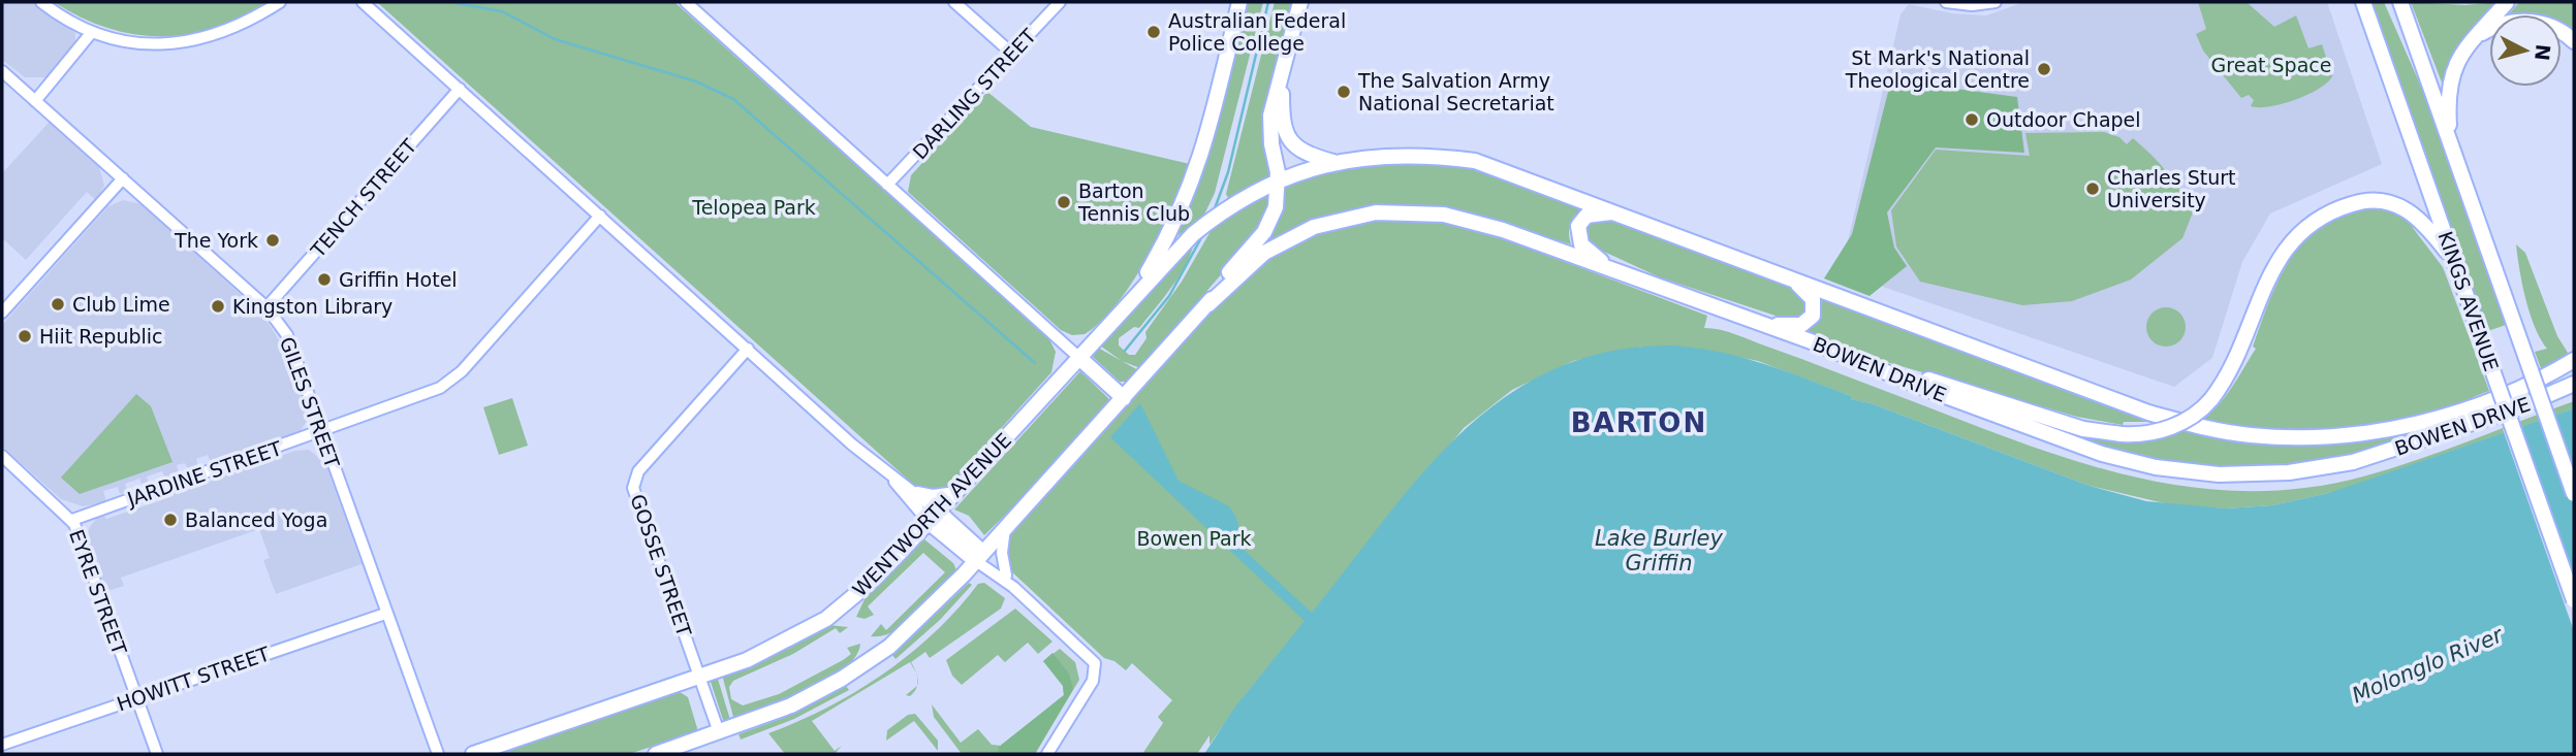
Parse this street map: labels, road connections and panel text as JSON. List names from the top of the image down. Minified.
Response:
{"streets":{"main road":["KINGS AVENUE","BOWEN DRIVE","WENTWORTH AVENUE"],"street":["DARLING STREET","TENCH STREET","GILES STREET","JARDINE STREET","GOSSE STREET","EYRE STREET","HOWITT STREET"]},"crossings":[["TENCH STREET","GILES STREET"],["BOWEN DRIVE","WENTWORTH AVENUE"],["GILES STREET","JARDINE STREET"],["GILES STREET","HOWITT STREET"],["JARDINE STREET","EYRE STREET"],["WENTWORTH AVENUE","GOSSE STREET"],["EYRE STREET","HOWITT STREET"]],"districts":["BARTON"],"water":["Lake Burley Griffin","Molonglo River"],"parks":["Great Space","Telopea Park","Bowen Park"],"places":["Australian Federal Police College","St Mark's National Theological Centre","The Salvation Army National Secretariat","Outdoor Chapel","Charles Sturt University","Barton Tennis Club","The York","Griffin Hotel","Club Lime","Kingston Library","Hiit Republic","Balanced Yoga"],"north":"right"}
